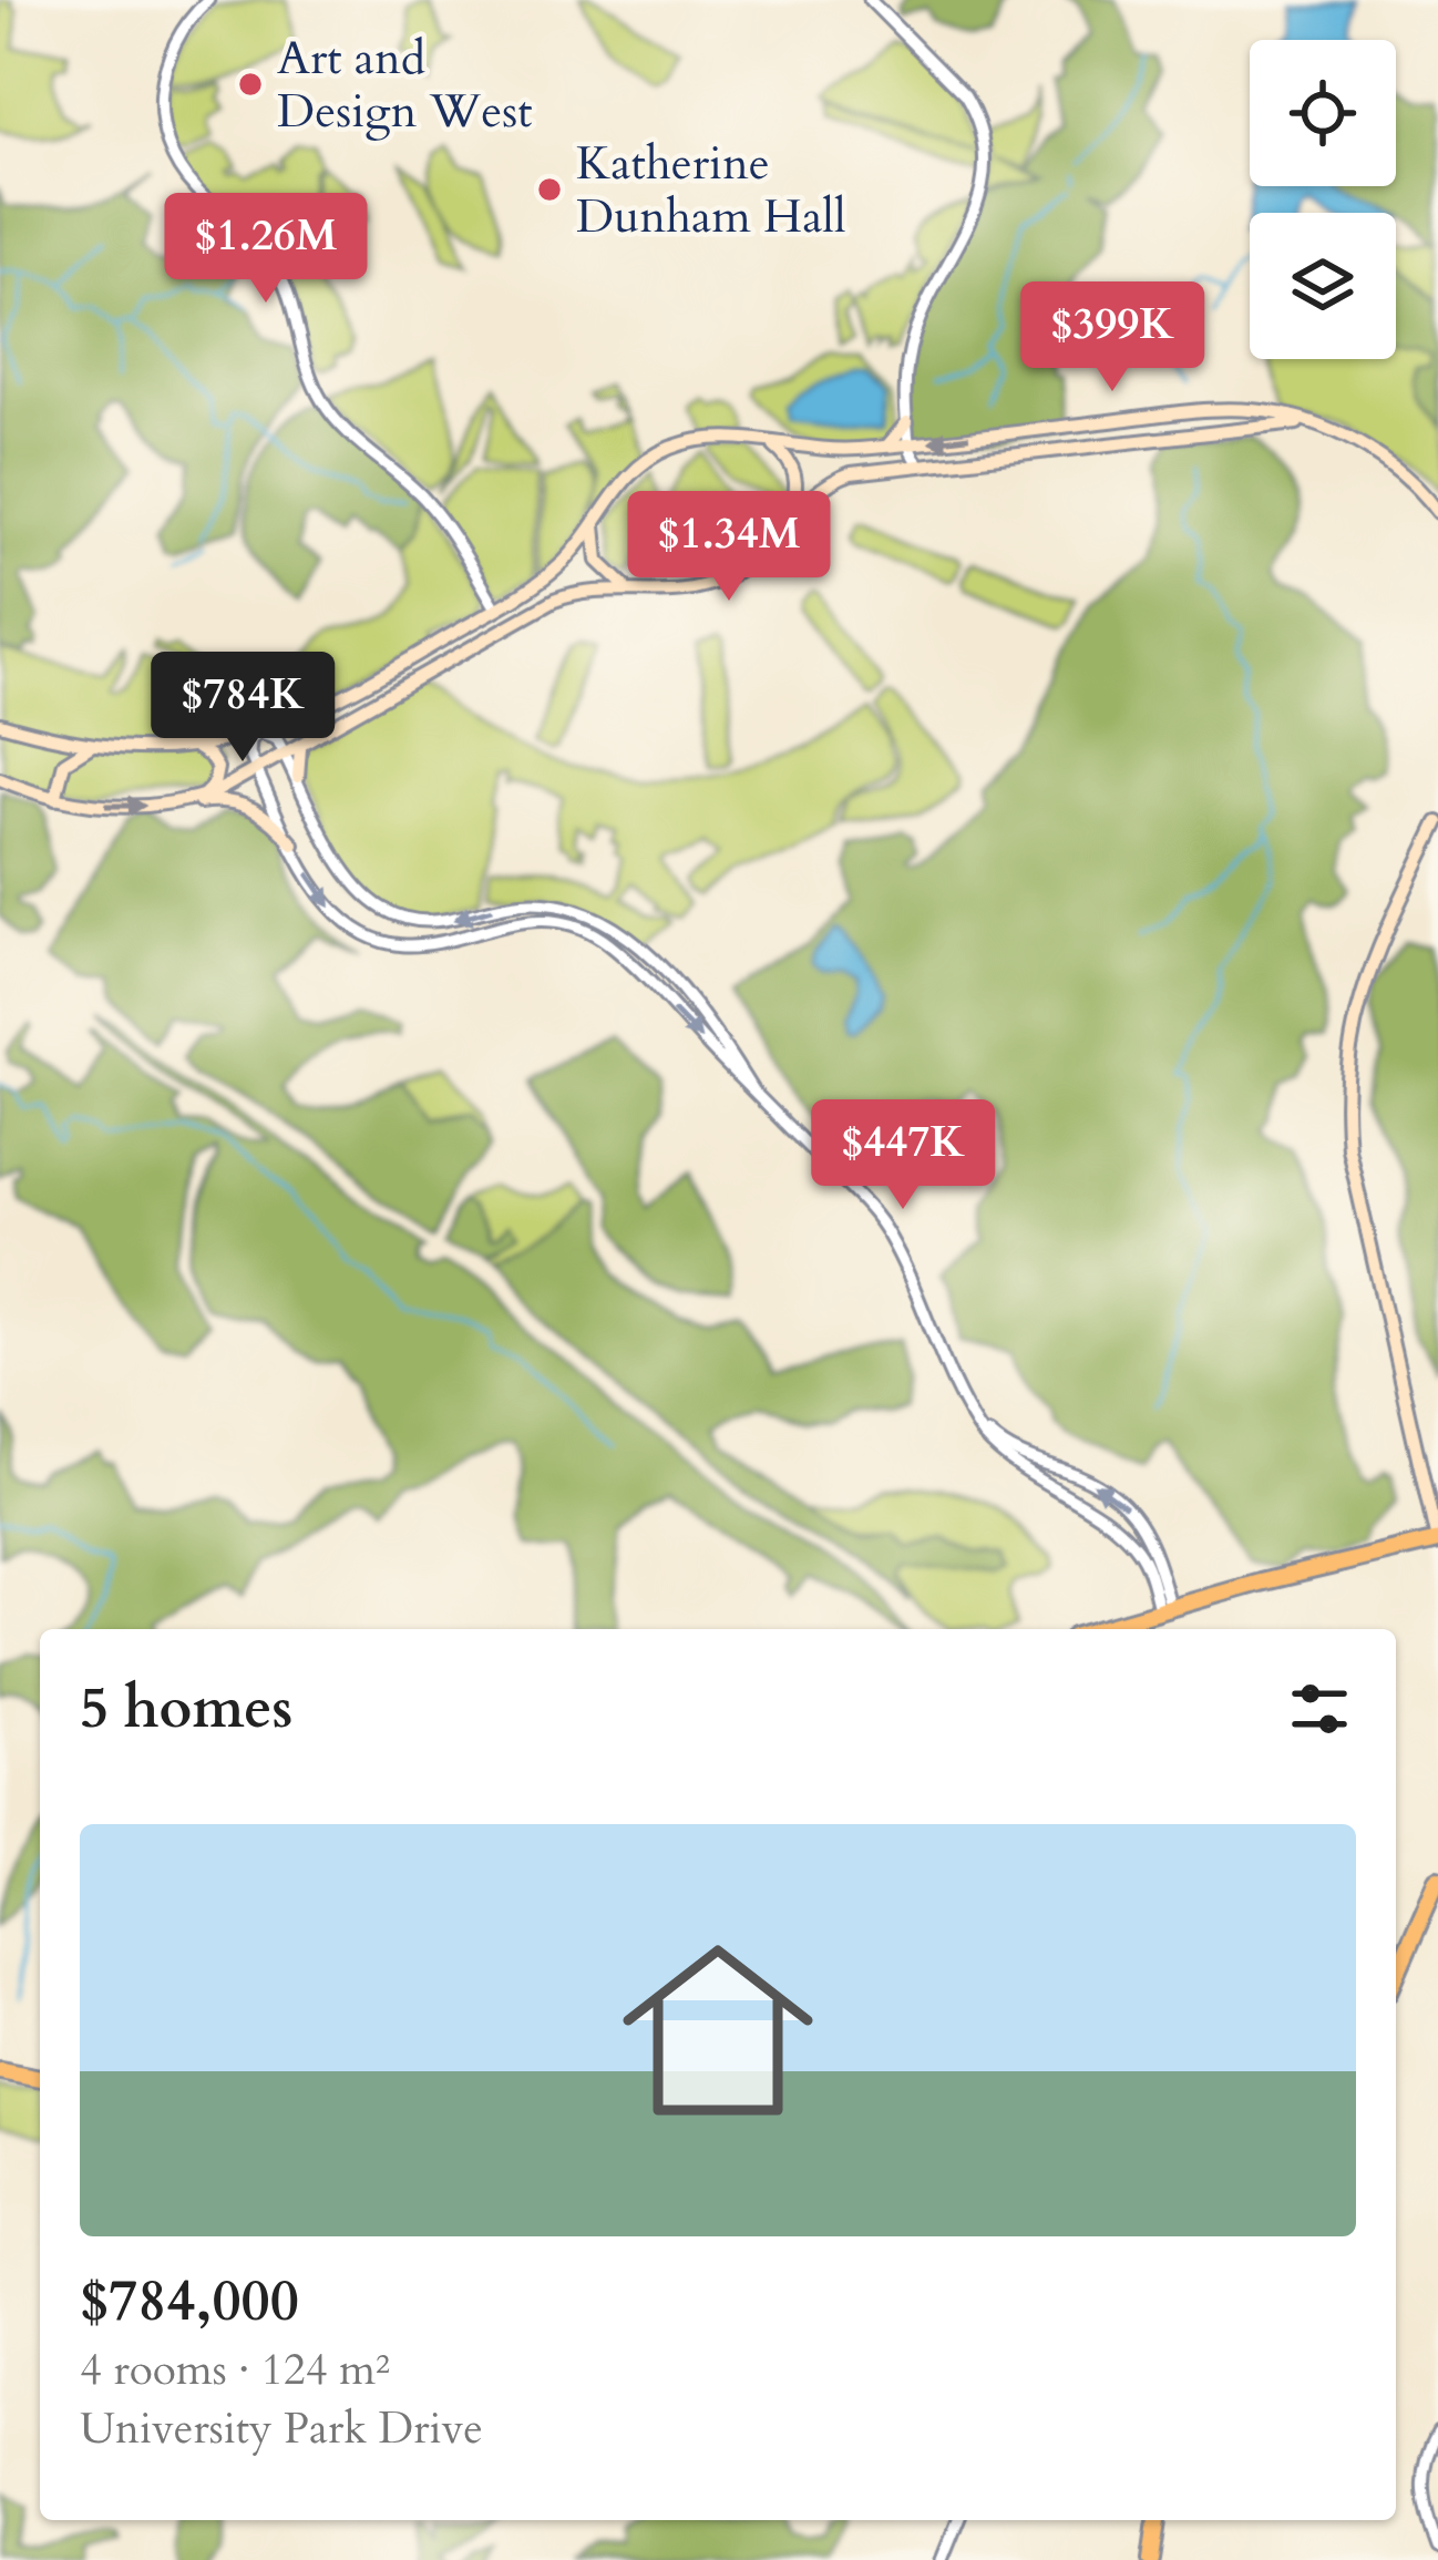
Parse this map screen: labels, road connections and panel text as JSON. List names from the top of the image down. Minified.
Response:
{"places":["Art and Design West","Katherine Dunham Hall"],"page":{"price":["$1.26M","$399K","$1.34M","$784K","$447K"],"heading":"5 homes","list":[{"name":"$784,000","note":"4 rooms · 124 m² · University Park Drive"}]}}
